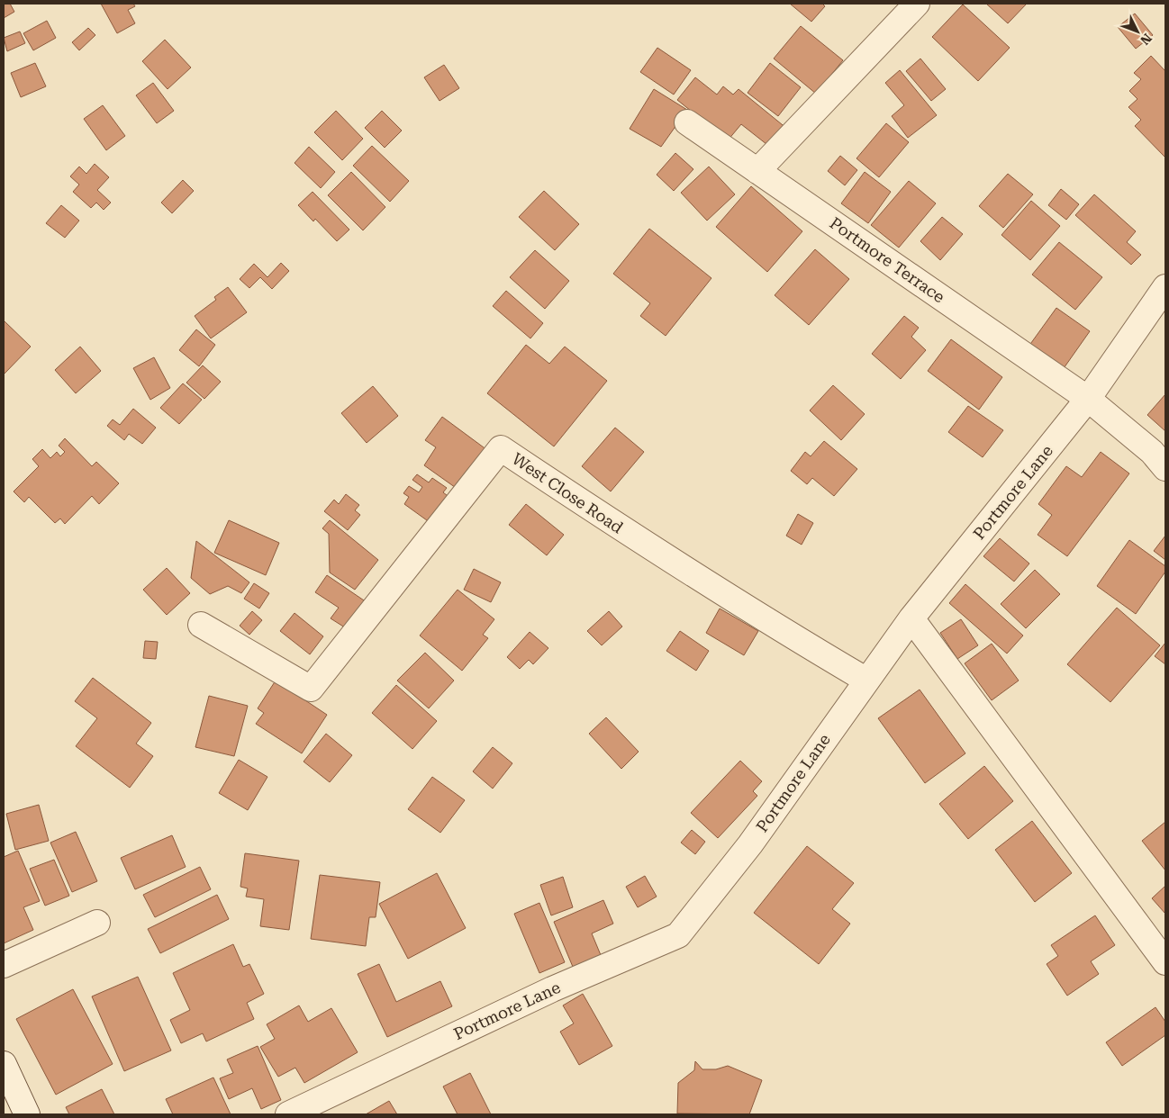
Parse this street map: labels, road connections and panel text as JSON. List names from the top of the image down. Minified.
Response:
{"streets":{"street":["Portmore Terrace","Portmore Lane","West Close Road"]},"crossings":[["Portmore Terrace","Portmore Lane"],["Portmore Lane","West Close Road"]],"north":"bottom right"}
